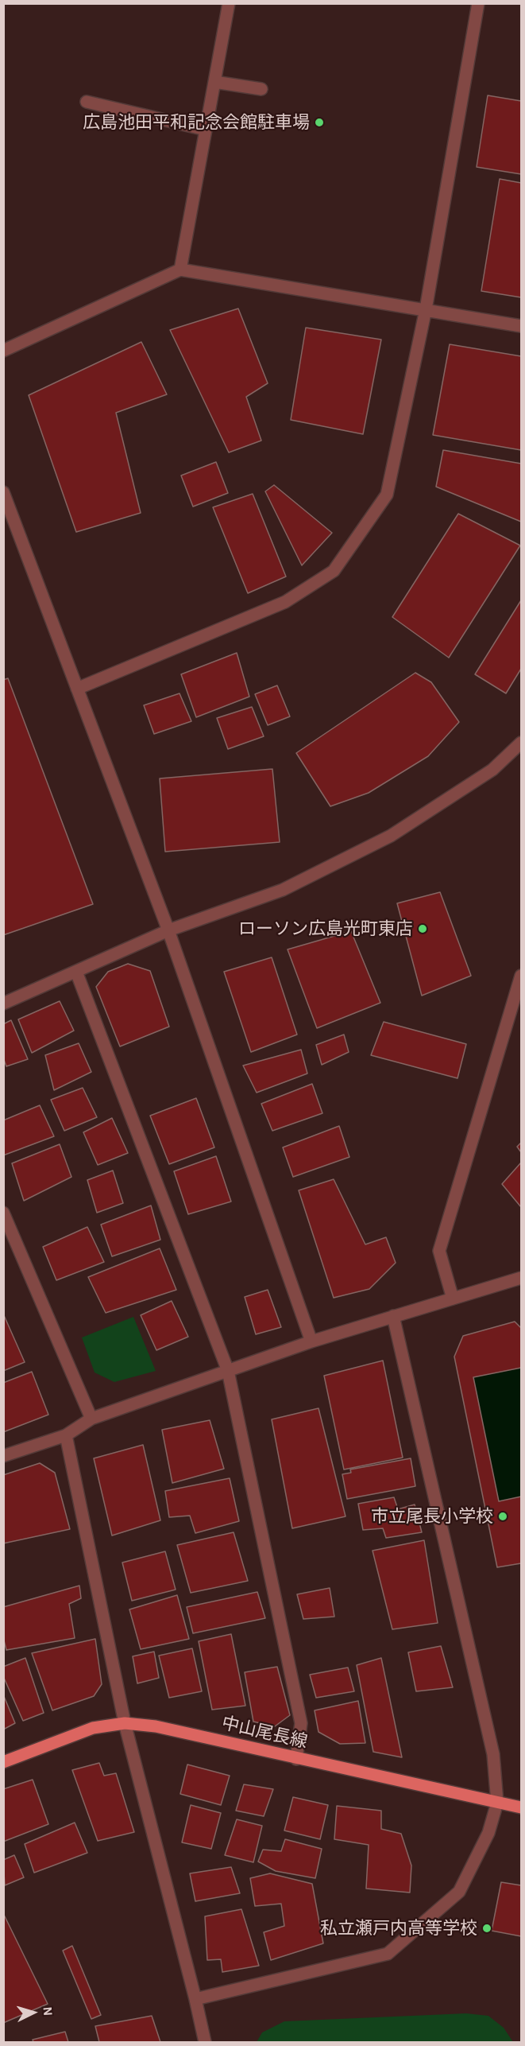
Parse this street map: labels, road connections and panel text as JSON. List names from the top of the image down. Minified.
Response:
{"streets":{"main road":["中山尾長線"]},"places":["広島池田平和記念会館駐車場","ローソン広島光町東店","市立尾長小学校","私立瀬戸内高等学校"],"north":"right"}
